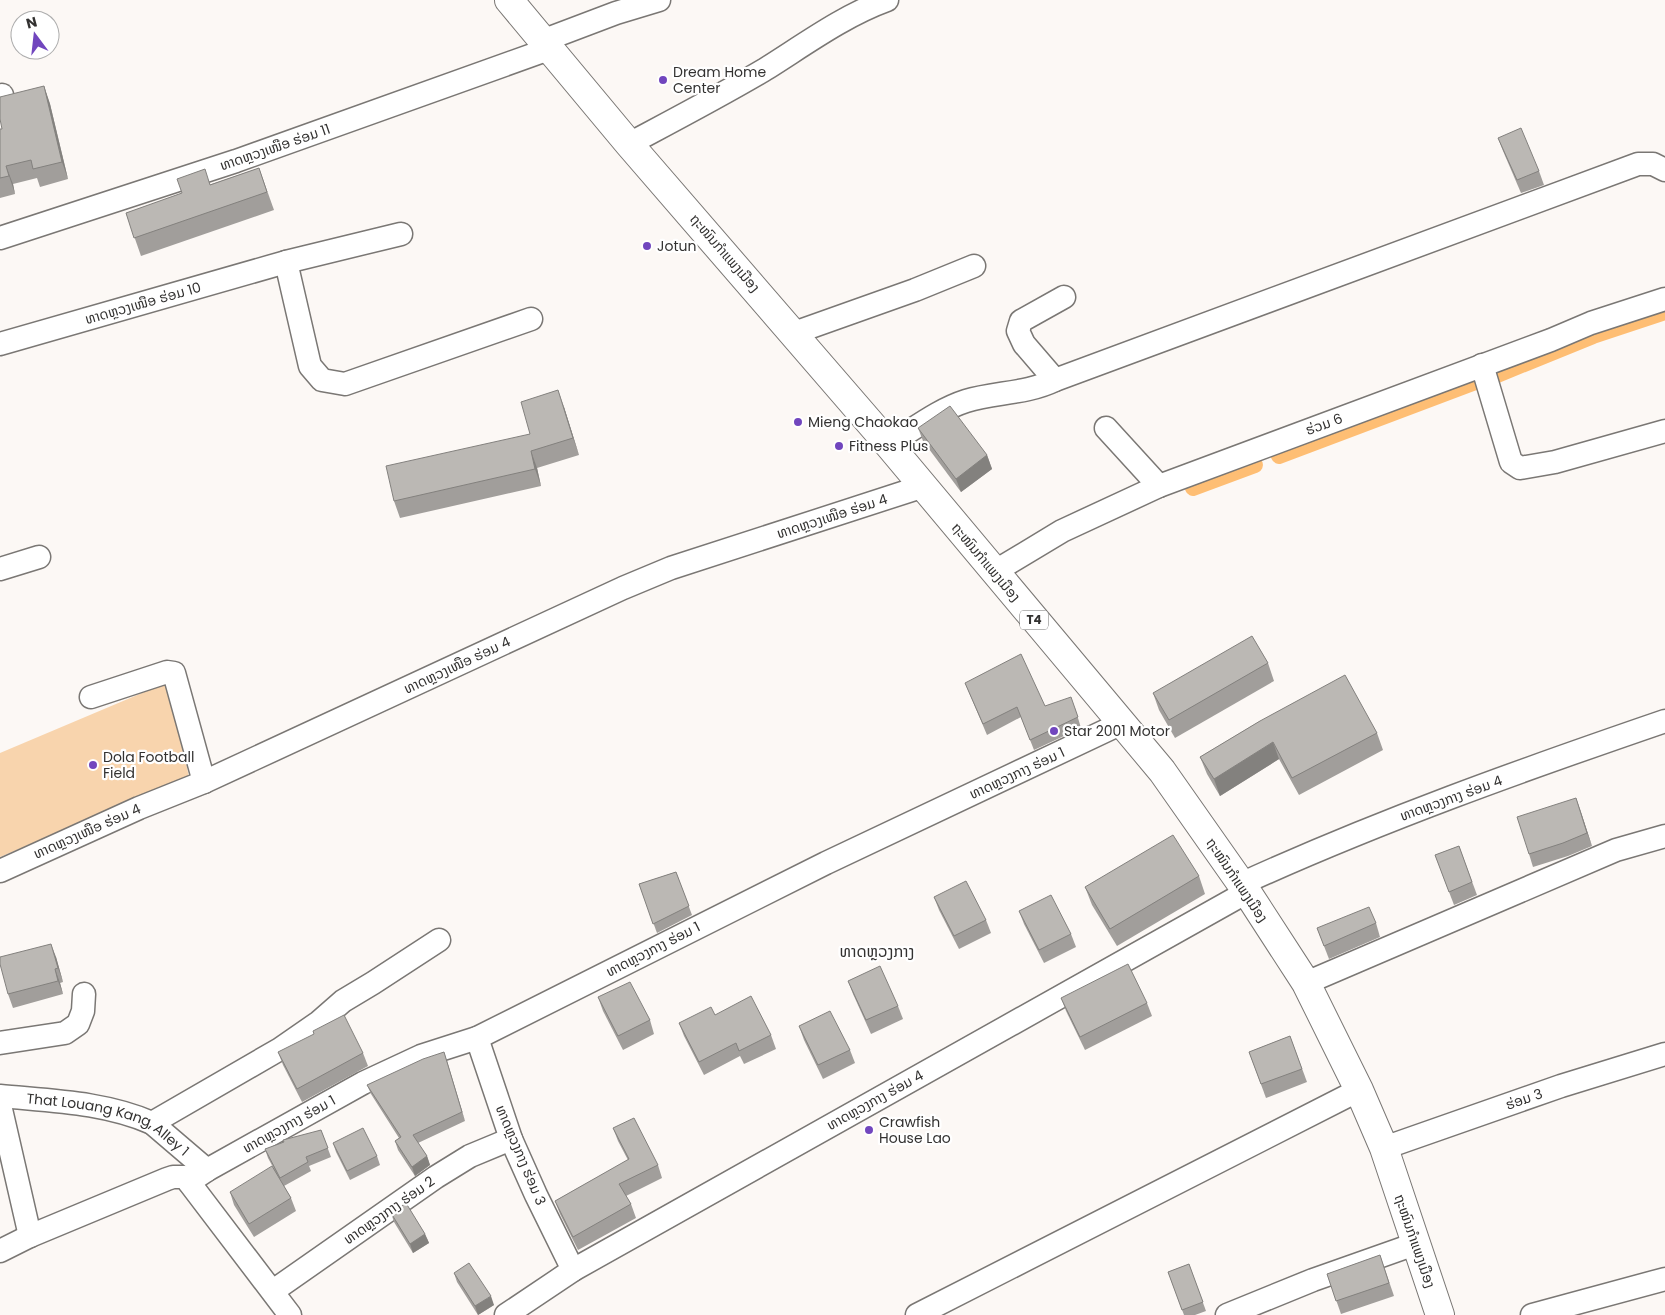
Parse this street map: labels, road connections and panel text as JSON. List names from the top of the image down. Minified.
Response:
{"streets":{"main road":["ຖະໜົນກຳແພງເມືອງ","T4"],"street":["ທາດຫຼວງເໜືອ ຮ່ອມ 11","ທາດຫຼວງເໜືອ ຮ່ອມ 10","ຮ່ວມ 6","ທາດຫຼວງເໜືອ ຮ່ອມ 4","ທາດຫຼວງກາງ ຮ່ອມ 1","ທາດຫຼວງກາງ ຮ່ອມ 4","ຮ່ອມ 3","That Louang Kang, Alley 1","ທາດຫຼວງກາງ ຮ່ອມ 3","ທາດຫຼວງກາງ ຮ່ອມ 2"]},"crossings":[["ທາດຫຼວງເໜືອ ຮ່ອມ 11","ຖະໜົນກຳແພງເມືອງ"],["ຖະໜົນກຳແພງເມືອງ","ຮ່ວມ 6"],["ຖະໜົນກຳແພງເມືອງ","ທາດຫຼວງເໜືອ ຮ່ອມ 4"],["ຖະໜົນກຳແພງເມືອງ","ທາດຫຼວງກາງ ຮ່ອມ 1"],["ຖະໜົນກຳແພງເມືອງ","ທາດຫຼວງກາງ ຮ່ອມ 4"],["ຖະໜົນກຳແພງເມືອງ","ຮ່ອມ 3"],["ທາດຫຼວງກາງ ຮ່ອມ 1","That Louang Kang, Alley 1"],["ທາດຫຼວງກາງ ຮ່ອມ 1","ທາດຫຼວງກາງ ຮ່ອມ 3"],["ທາດຫຼວງກາງ ຮ່ອມ 4","ທາດຫຼວງກາງ ຮ່ອມ 3"],["That Louang Kang, Alley 1","ທາດຫຼວງກາງ ຮ່ອມ 2"],["ທາດຫຼວງກາງ ຮ່ອມ 3","ທາດຫຼວງກາງ ຮ່ອມ 2"]],"districts":["ທາດຫຼວງກາງ"],"places":["Dream Home Center","Jotun","Mieng Chaokao","Fitness Plus","Star 2001 Motor","Dola Football Field","Crawfish House Lao"],"north":"top"}
